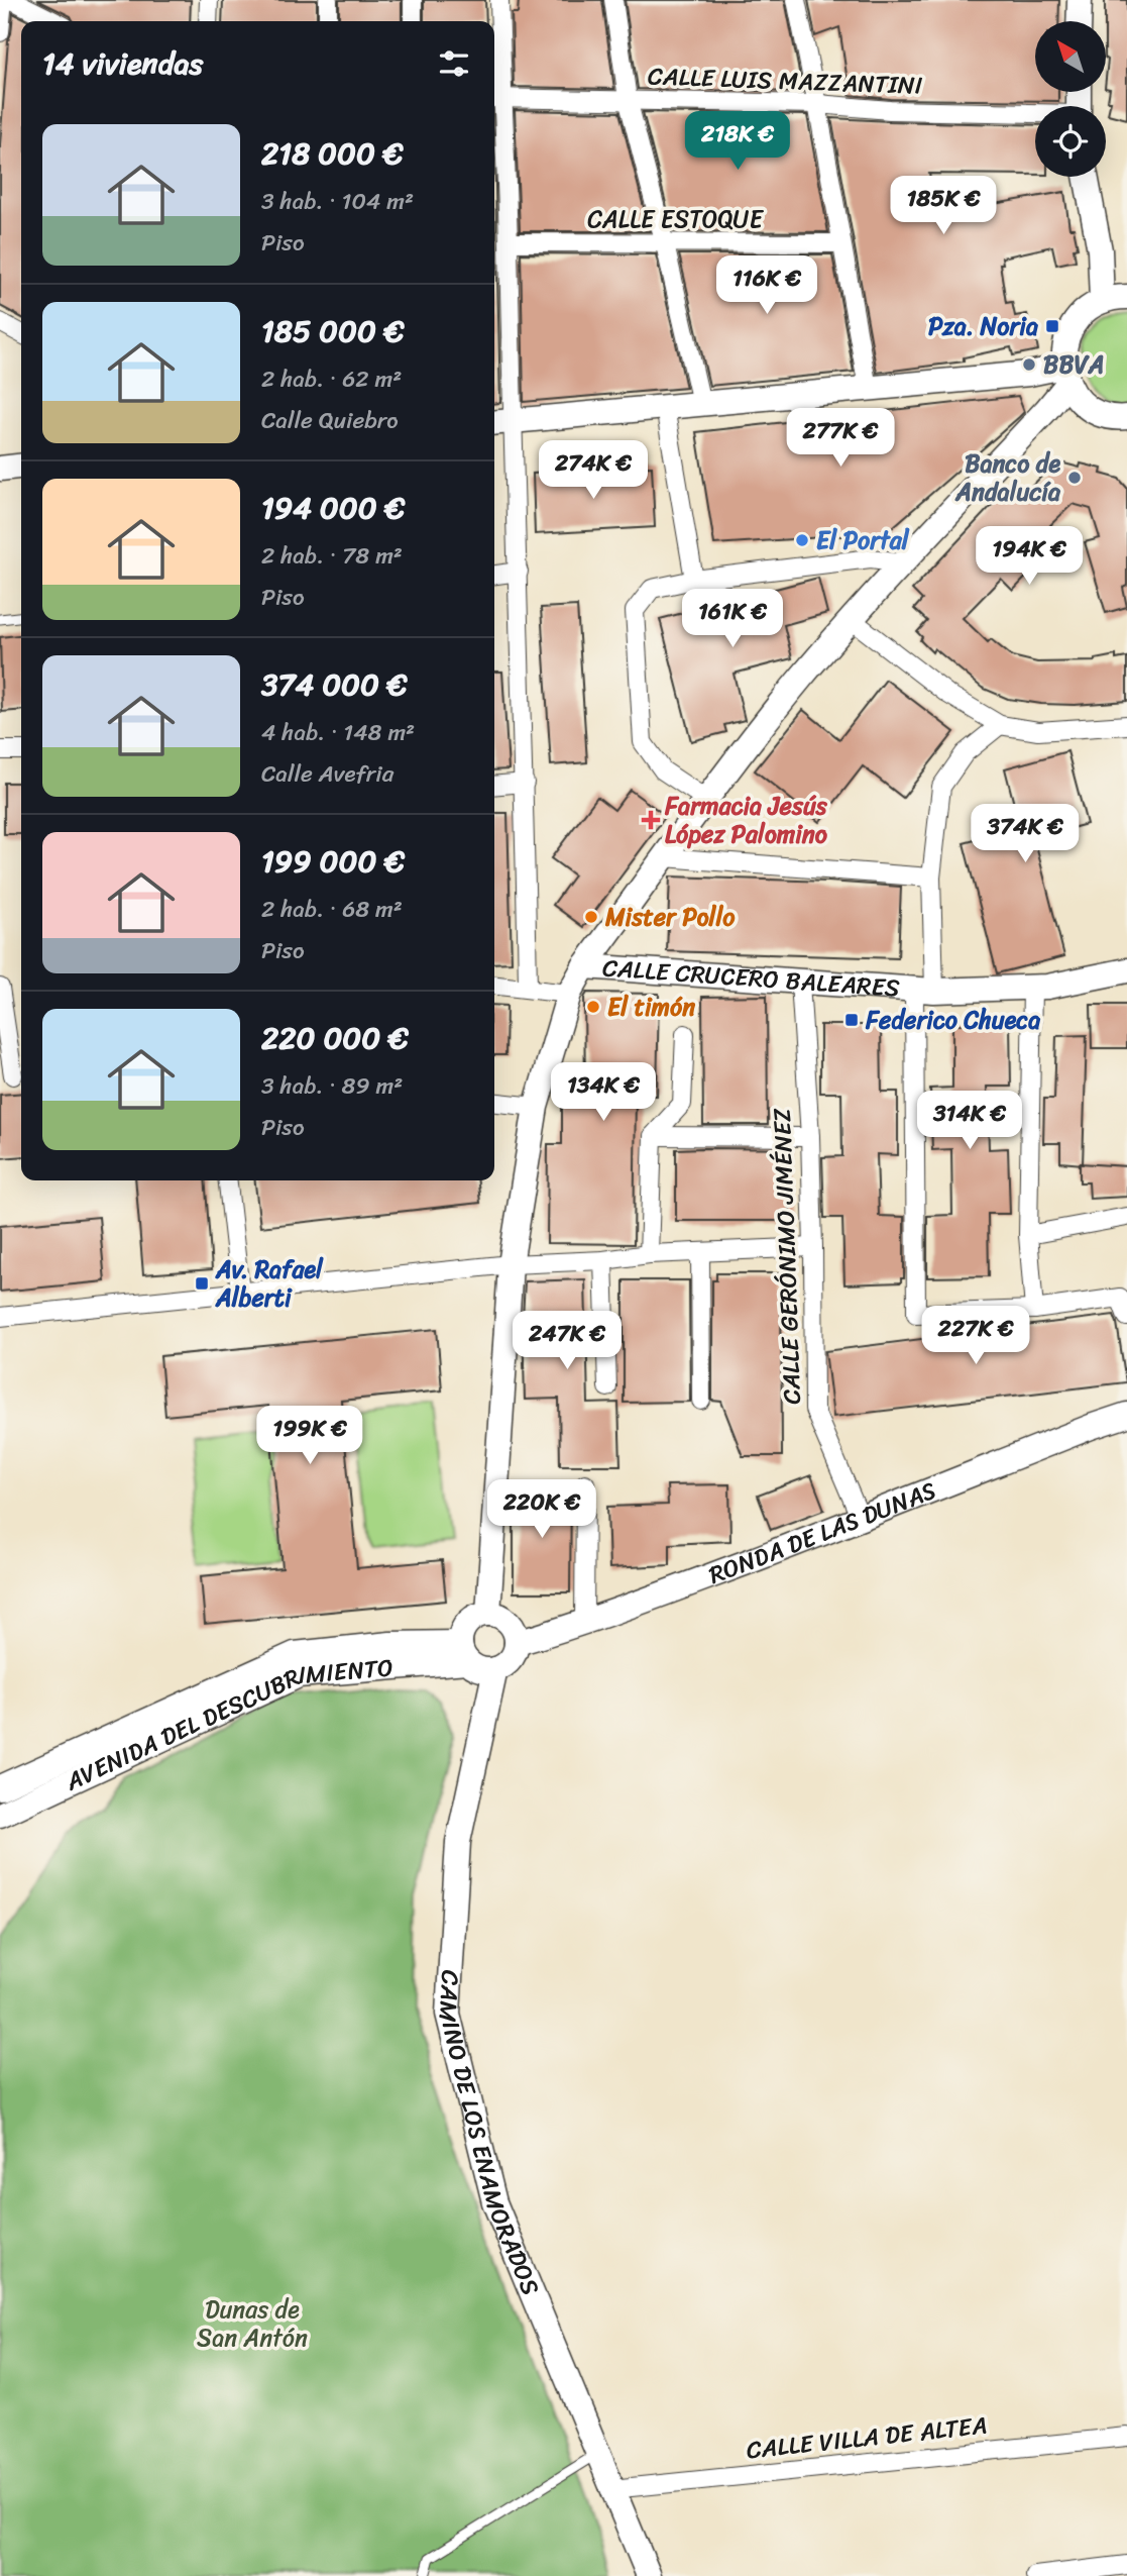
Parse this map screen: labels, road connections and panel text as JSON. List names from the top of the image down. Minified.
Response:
{"streets":{"street":["CALLE LUIS MAZZANTINI","CALLE ESTOQUE","CALLE CRUCERO BALEARES","CALLE GERÓNIMO JIMÉNEZ","RONDA DE LAS DUNAS","AVENIDA DEL DESCUBRIMIENTO","CAMINO DE LOS ENAMORADOS","CALLE VILLA DE ALTEA"]},"crossings":[["CALLE CRUCERO BALEARES","CALLE GERÓNIMO JIMÉNEZ"],["CALLE GERÓNIMO JIMÉNEZ","RONDA DE LAS DUNAS"],["RONDA DE LAS DUNAS","AVENIDA DEL DESCUBRIMIENTO"],["RONDA DE LAS DUNAS","CAMINO DE LOS ENAMORADOS"],["AVENIDA DEL DESCUBRIMIENTO","CAMINO DE LOS ENAMORADOS"],["CAMINO DE LOS ENAMORADOS","CALLE VILLA DE ALTEA"]],"parks":["Dunas de San Antón"],"places":{"transit":["Pza. Noria","Federico Chueca","Av. Rafael Alberti"],"other":["BBVA","Banco de Andalucía","El Portal","Mister Pollo","El timón"],"health":["Farmacia Jesús López Palomino"]},"north":"top left","page":{"heading":"14 viviendas","list":[{"name":"218 000 €","note":"3 hab. · 104 m² · Piso"},{"name":"185 000 €","note":"2 hab. · 62 m² · Calle Quiebro"},{"name":"194 000 €","note":"2 hab. · 78 m² · Piso"},{"name":"374 000 €","note":"4 hab. · 148 m² · Calle Avefria"},{"name":"199 000 €","note":"2 hab. · 68 m² · Piso"},{"name":"220 000 €","note":"3 hab. · 89 m² · Piso"}],"price":["218K €","185K €","116K €","277K €","274K €","194K €","161K €","374K €","134K €","314K €","227K €","247K €","199K €","220K €"]}}
